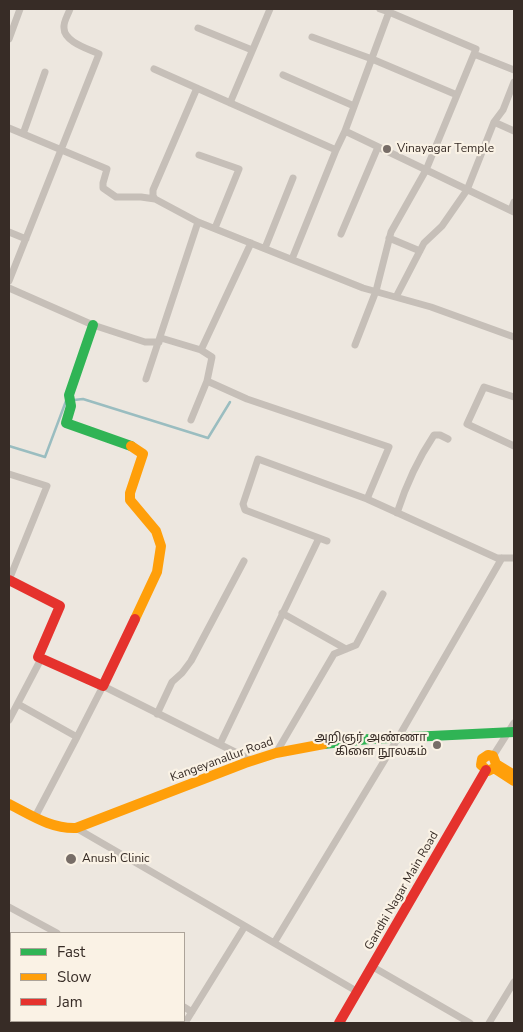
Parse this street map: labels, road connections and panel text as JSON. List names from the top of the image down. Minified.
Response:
{"streets":{"street":["Kangeyanallur Road","Gandhi Nagar Main Road"]},"places":["Vinayagar Temple","அறிஞர் அண்ணா கிளை நூலகம்","Anush Clinic"],"legend":["Fast","Slow","Jam"]}
